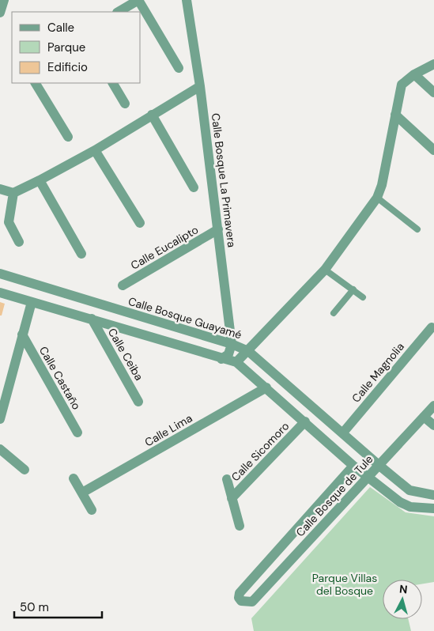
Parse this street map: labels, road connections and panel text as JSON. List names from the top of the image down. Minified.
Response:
{"streets":{"street":["Calle Bosque La Primavera","Calle Eucalipto","Calle Bosque Guayamé","Calle Ceiba","Calle Magnolia","Calle Castaño","Calle Lima","Calle Sicomoro","Calle Bosque de Tule"]},"crossings":[["Calle Bosque La Primavera","Calle Eucalipto"],["Calle Bosque La Primavera","Calle Bosque Guayamé"],["Calle Bosque Guayamé","Calle Magnolia"],["Calle Bosque Guayamé","Calle Bosque de Tule"]],"parks":["Parque Villas del Bosque"],"legend":["Calle","Parque","Edificio"],"scale_bar":"50 m","north":"top"}
